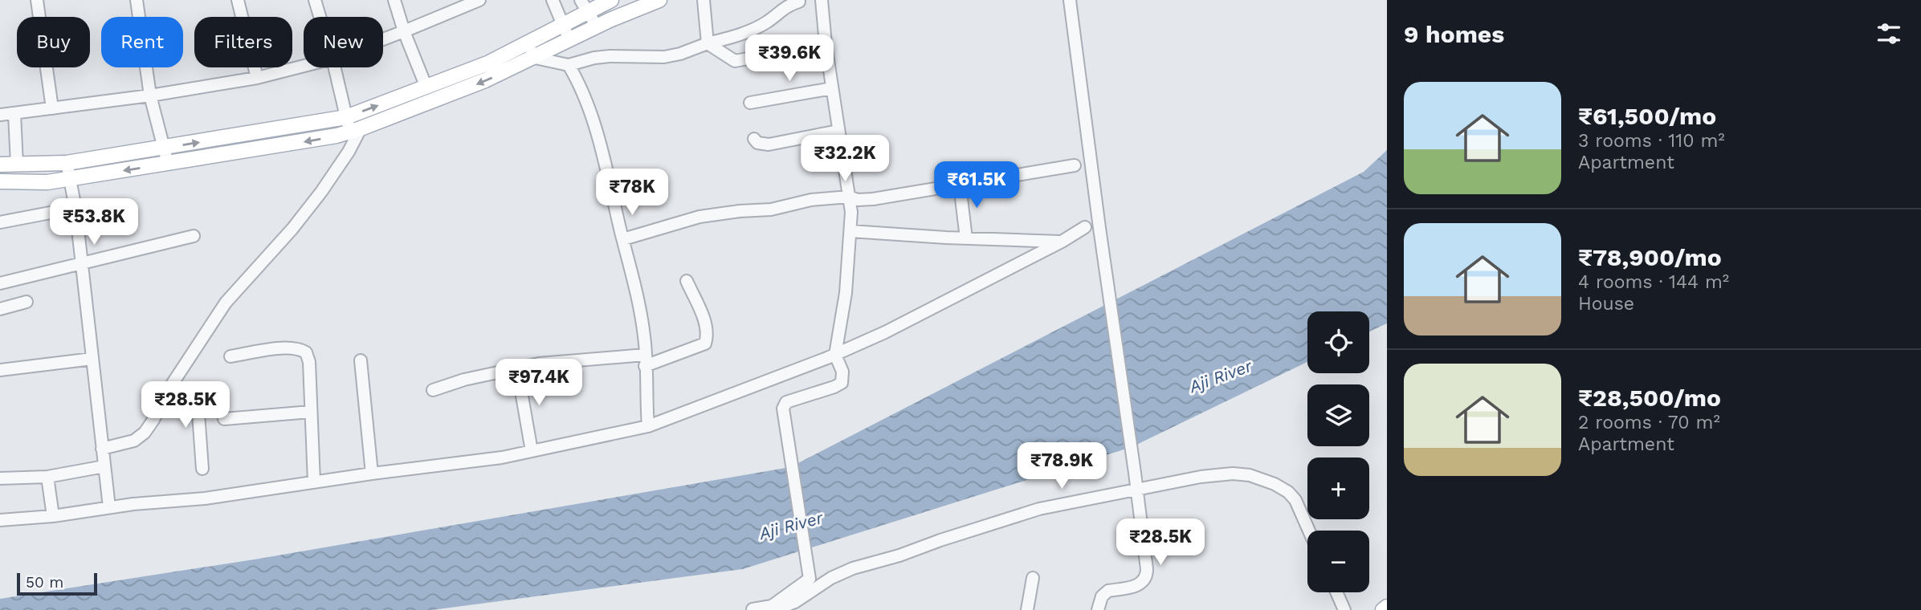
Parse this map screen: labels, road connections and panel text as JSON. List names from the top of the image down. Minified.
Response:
{"water":["Aji River"],"scale_bar":"50 m","page":{"heading":"9 homes","chip":["Buy","Rent","Filters","New"],"price":["₹39.6K","₹32.2K","₹61.5K","₹78K","₹53.8K","₹97.4K","₹28.5K","₹78.9K","₹28.5K"],"list":[{"name":"₹61,500/mo","note":"3 rooms · 110 m² · Apartment"},{"name":"₹78,900/mo","note":"4 rooms · 144 m² · House"},{"name":"₹28,500/mo","note":"2 rooms · 70 m² · Apartment"}],"map_buttons":["+","−"],"scale":"50 m"}}
